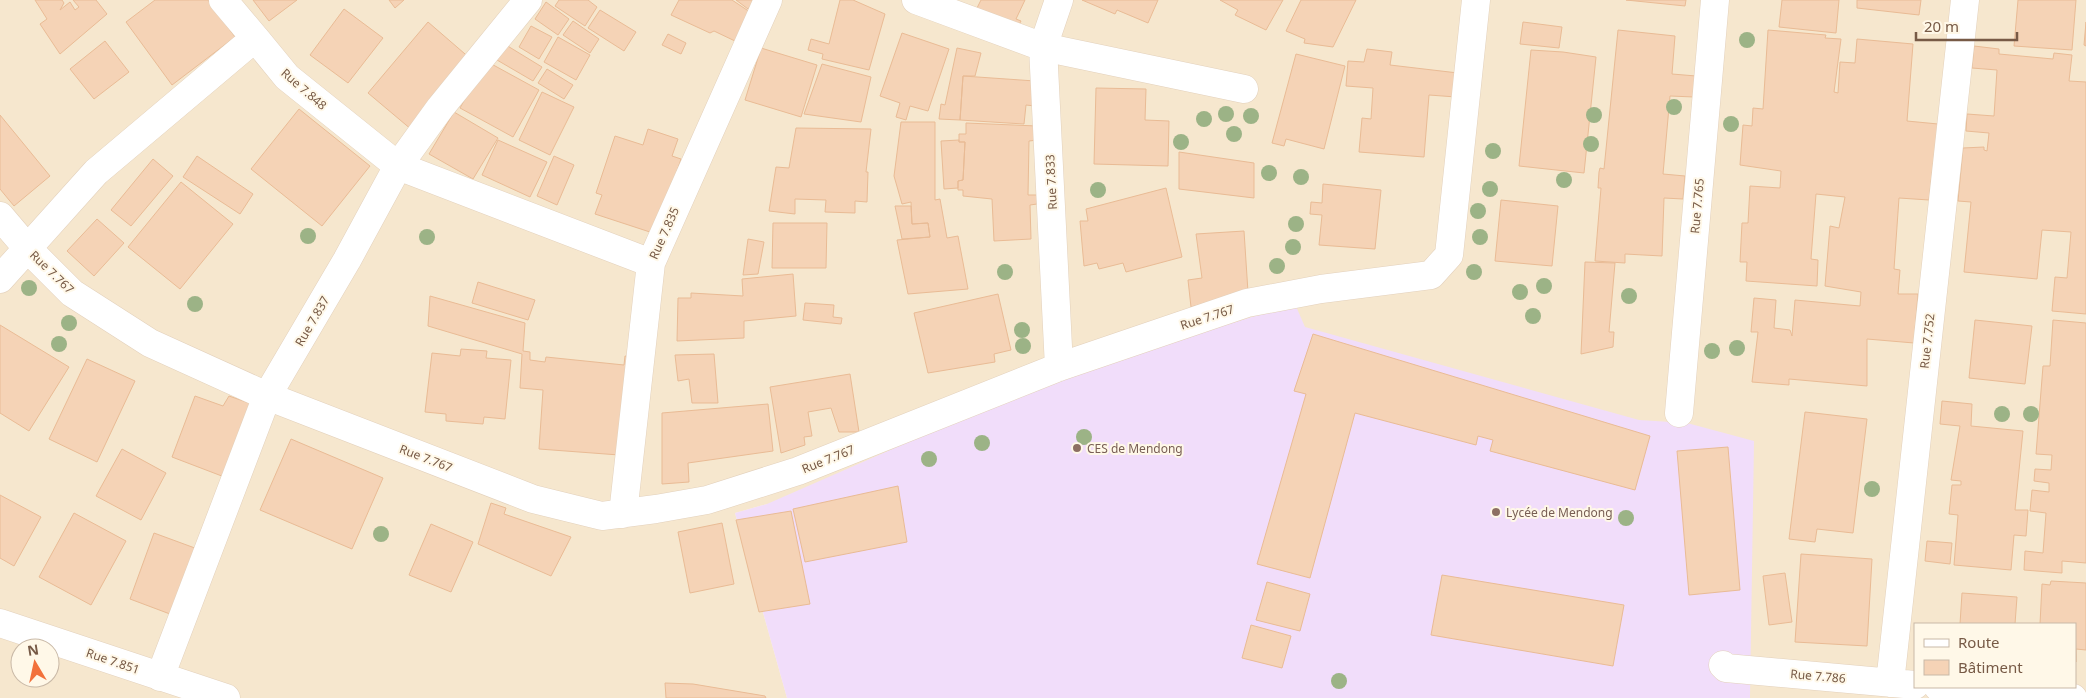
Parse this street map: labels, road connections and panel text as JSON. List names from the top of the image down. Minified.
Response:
{"streets":{"street":["Rue 7.848","Rue 7.833","Rue 7.765","Rue 7.835","Rue 7.767","Rue 7.837","Rue 7.752","Rue 7.851","Rue 7.786"]},"crossings":[["Rue 7.848","Rue 7.835"],["Rue 7.848","Rue 7.837"],["Rue 7.833","Rue 7.767"],["Rue 7.835","Rue 7.767"],["Rue 7.767","Rue 7.837"],["Rue 7.837","Rue 7.851"],["Rue 7.752","Rue 7.786"]],"places":["CES de Mendong","Lycée de Mendong"],"legend":["Route","Bâtiment"],"scale_bar":"20 m","north":"top"}
